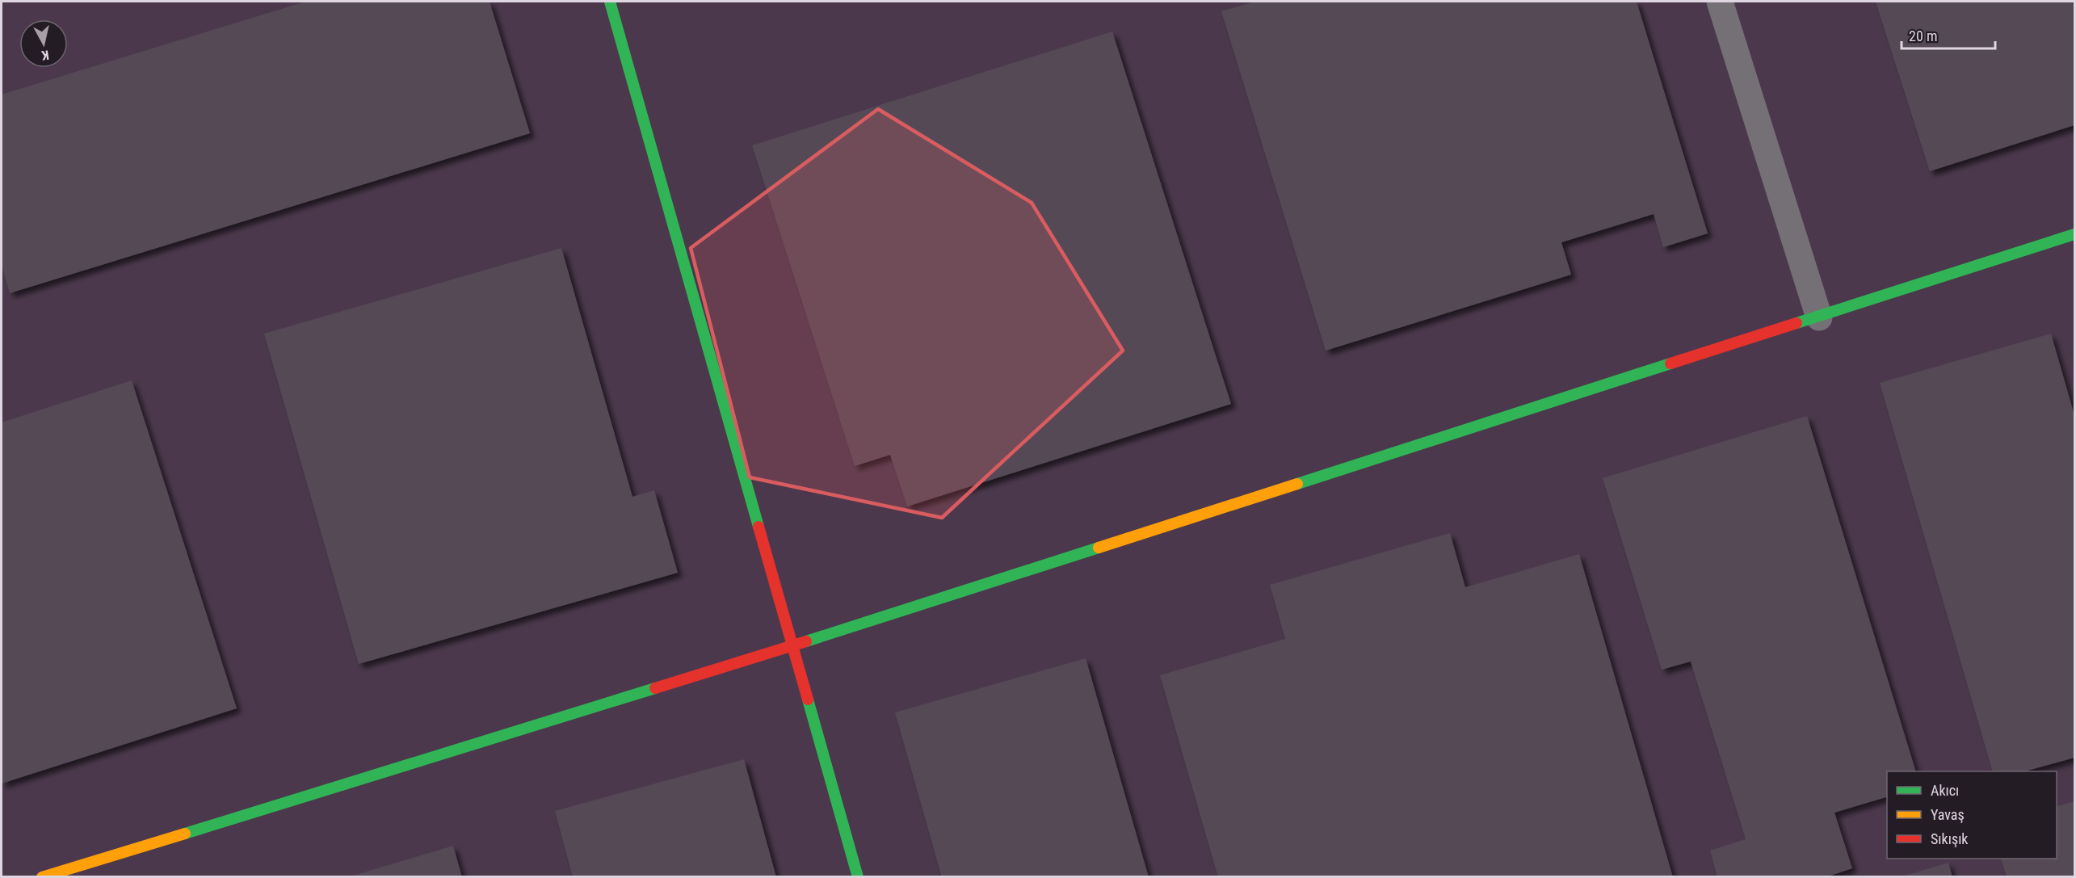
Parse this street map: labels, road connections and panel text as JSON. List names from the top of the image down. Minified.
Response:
{"legend":["Akıcı","Yavaş","Sıkışık"],"scale_bar":"20 m","north":"bottom"}
